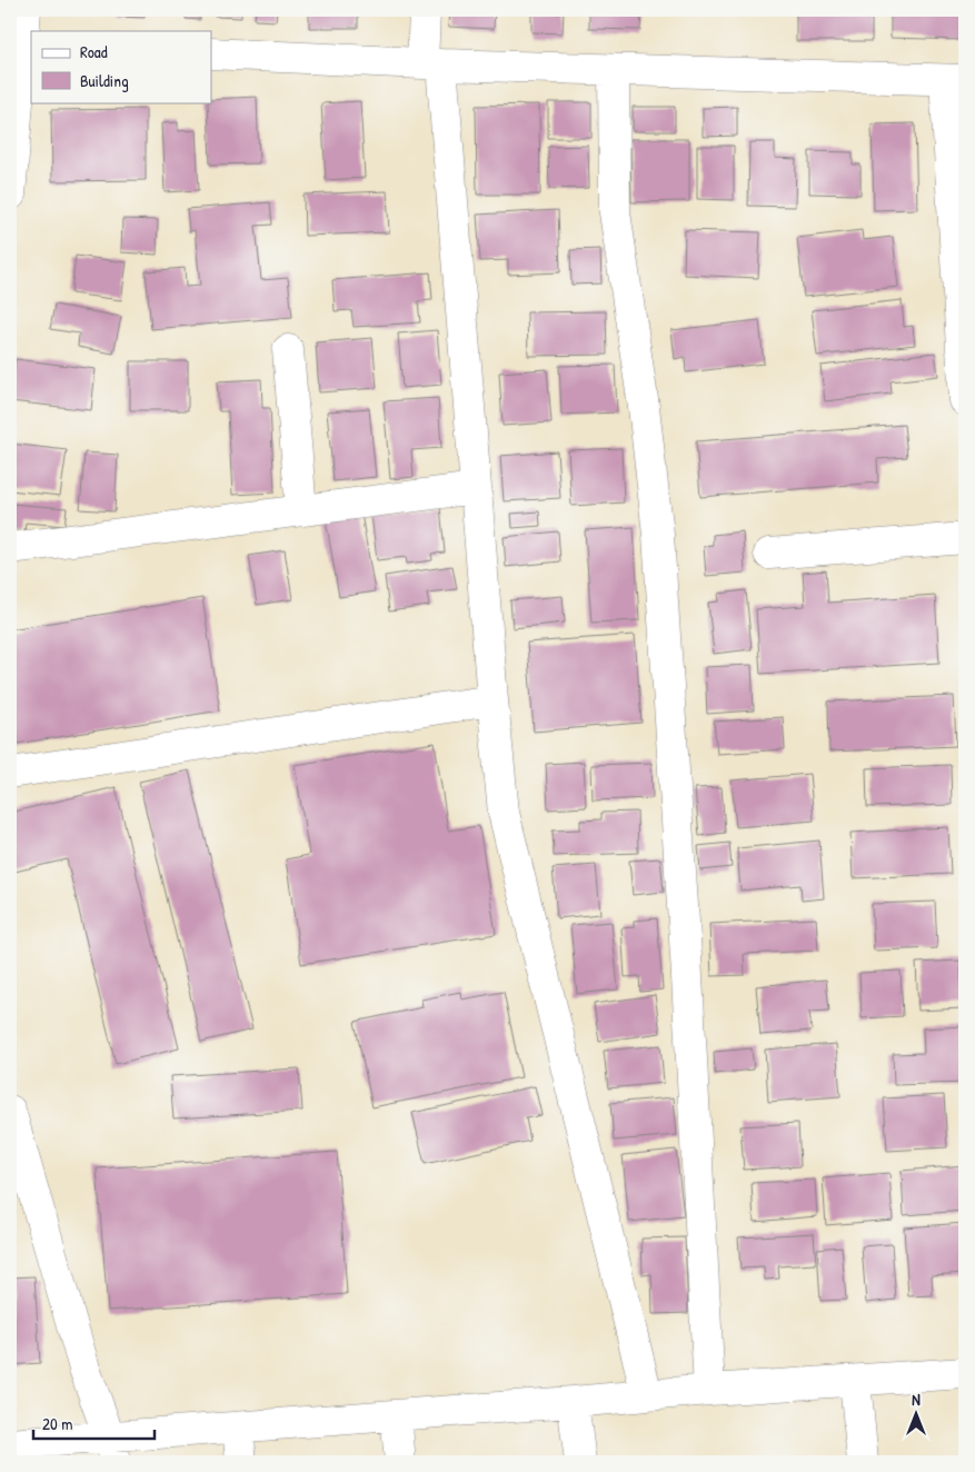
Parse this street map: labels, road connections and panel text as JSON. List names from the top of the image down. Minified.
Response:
{"legend":["Road","Building"],"scale_bar":"20 m","north":"top"}
